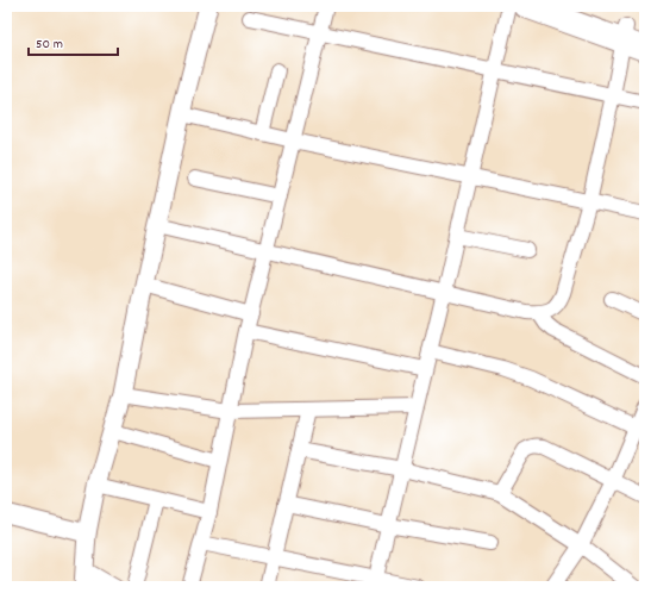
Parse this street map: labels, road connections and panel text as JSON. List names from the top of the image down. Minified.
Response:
{"scale_bar":"50 m"}
